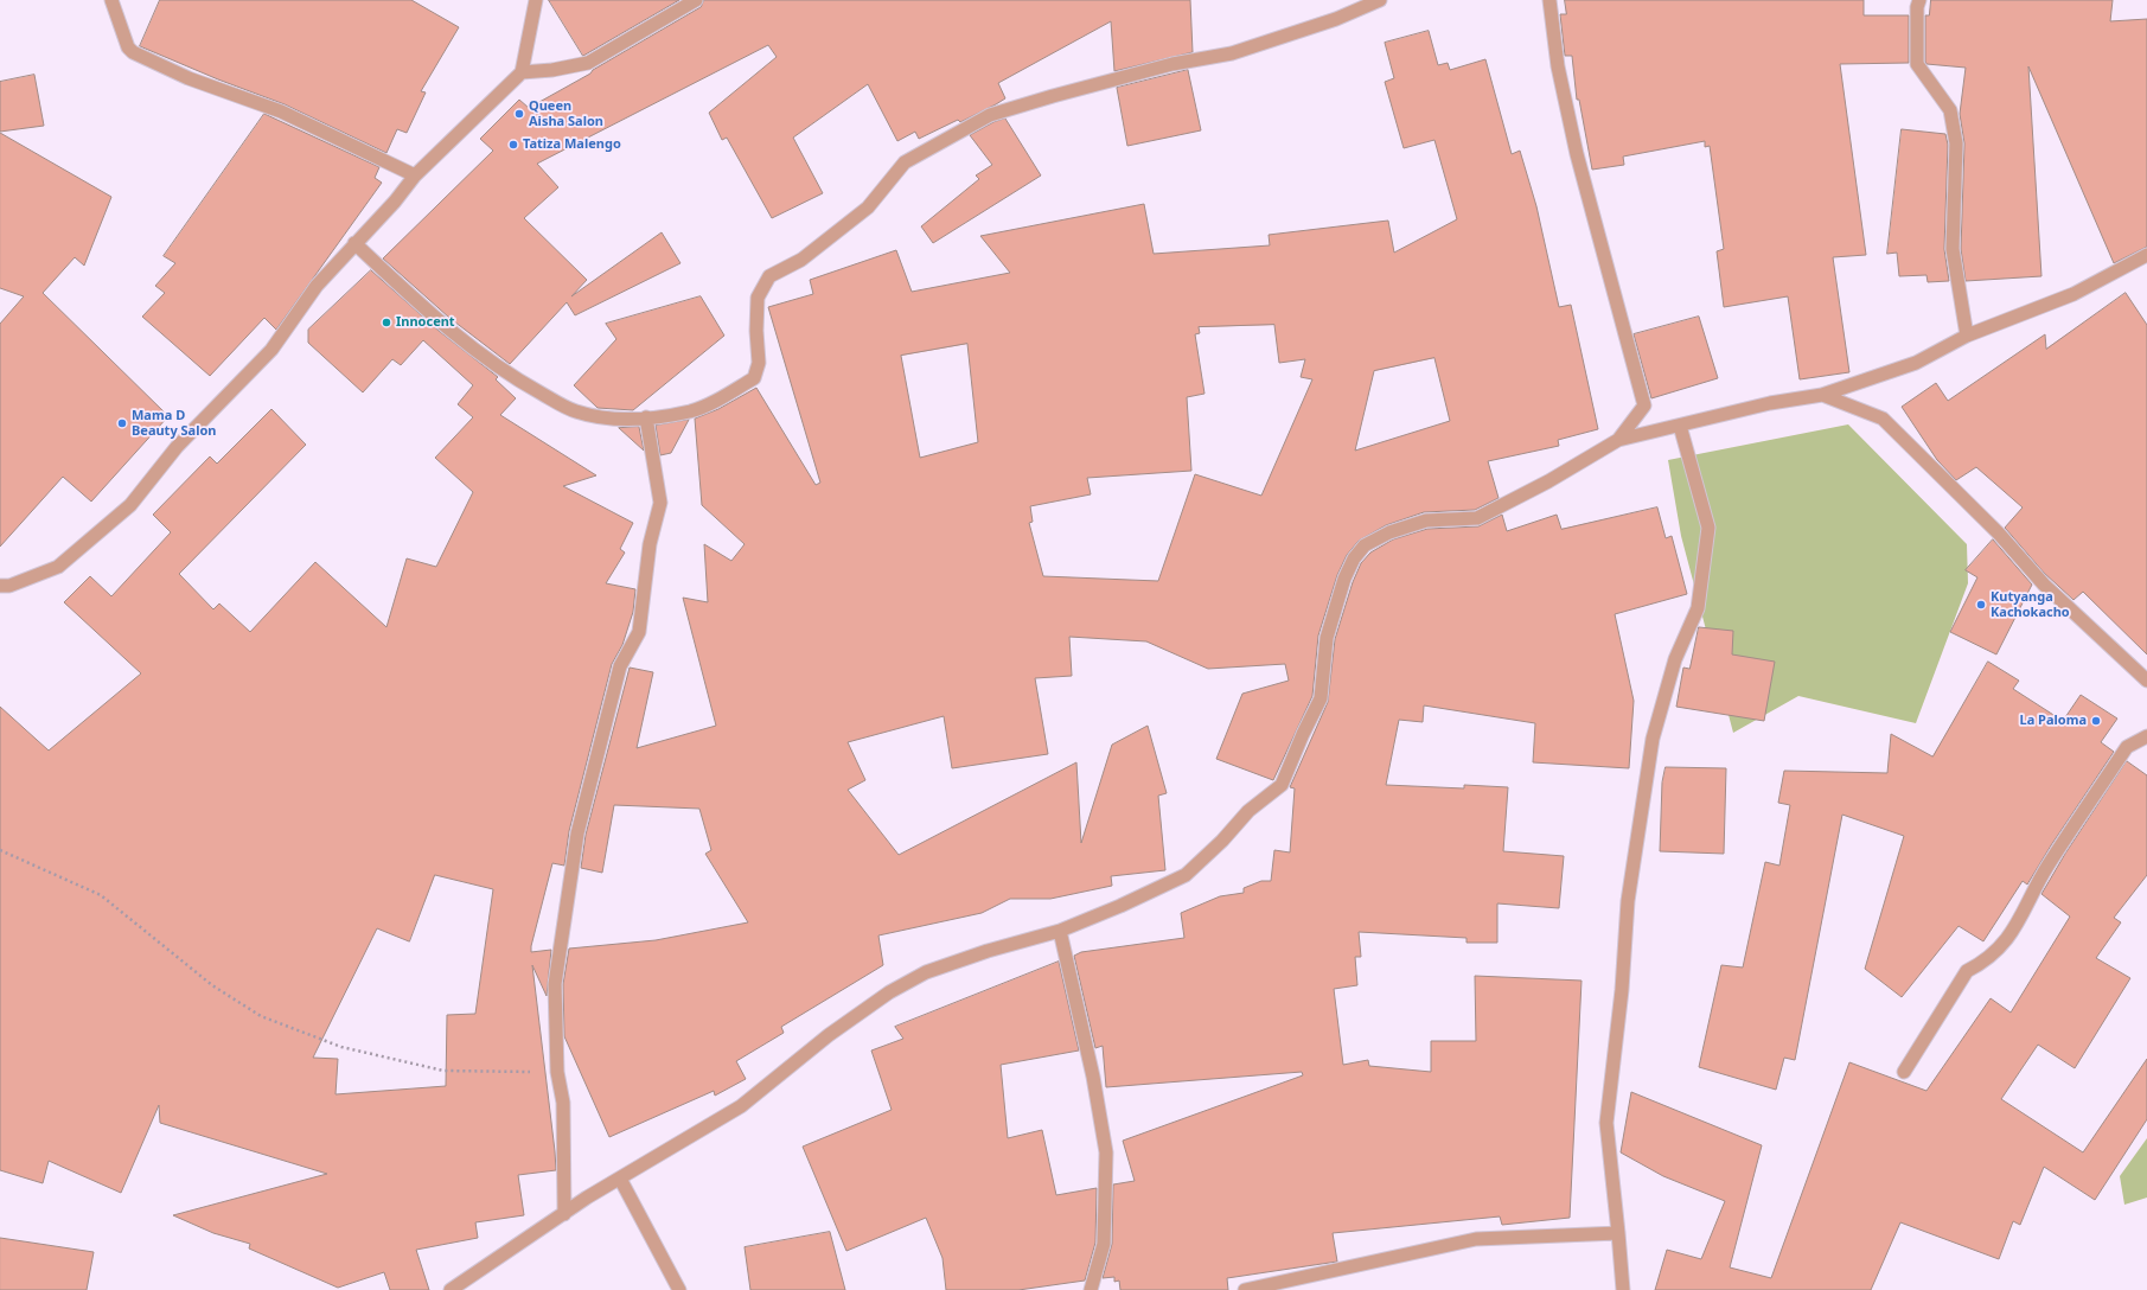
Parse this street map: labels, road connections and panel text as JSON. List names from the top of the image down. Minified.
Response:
{"places":["Queen Aisha Salon","Tatiza Malengo","Innocent","Mama D Beauty Salon","Kutyanga Kachokacho","La Paloma"]}
